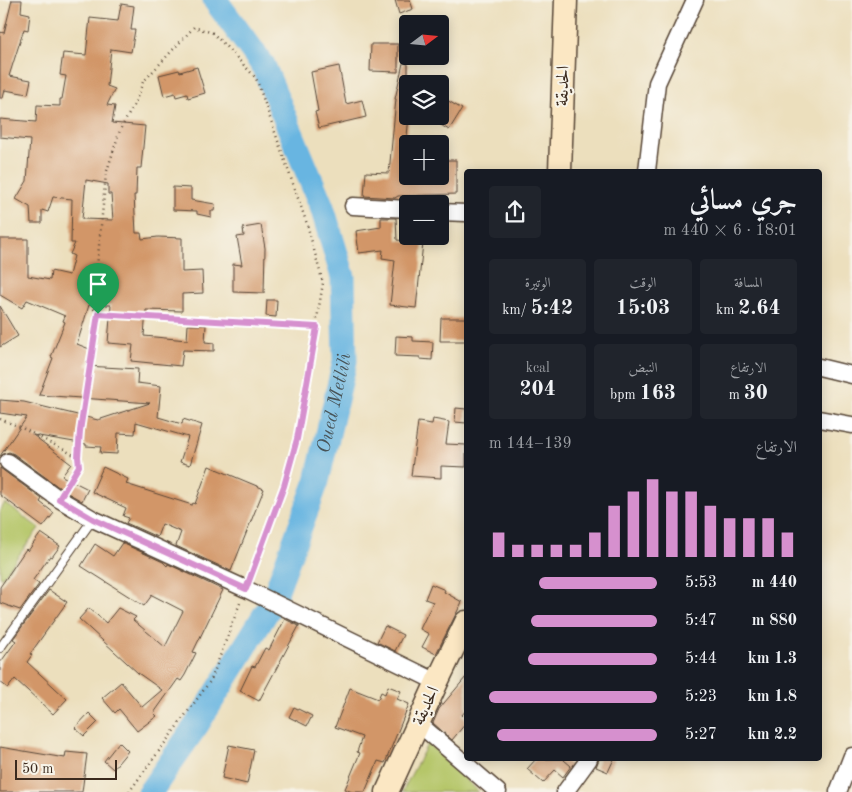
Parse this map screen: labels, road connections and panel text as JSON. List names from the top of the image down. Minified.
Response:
{"streets":{"street":["الحديقة"]},"water":["Oued Metlili"],"scale_bar":"50 m","north":"right","page":{"map_buttons":["+","−"],"heading":["جري مسائي","18:01 · 6 × 440 m"],"stats":[["المسافة","2.64 km"],["الوقت","15:03"],["الوتيرة","5:42 /km"],["الارتفاع","30 m"],["النبض","163 bpm"],["kcal","204"]],"chart":["الارتفاع","139–144 m"],"list":[{"name":"440 m","note":"5:53"},{"name":"880 m","note":"5:47"},{"name":"1.3 km","note":"5:44"},{"name":"1.8 km","note":"5:23"},{"name":"2.2 km","note":"5:27"}],"scale":"50 m"}}
